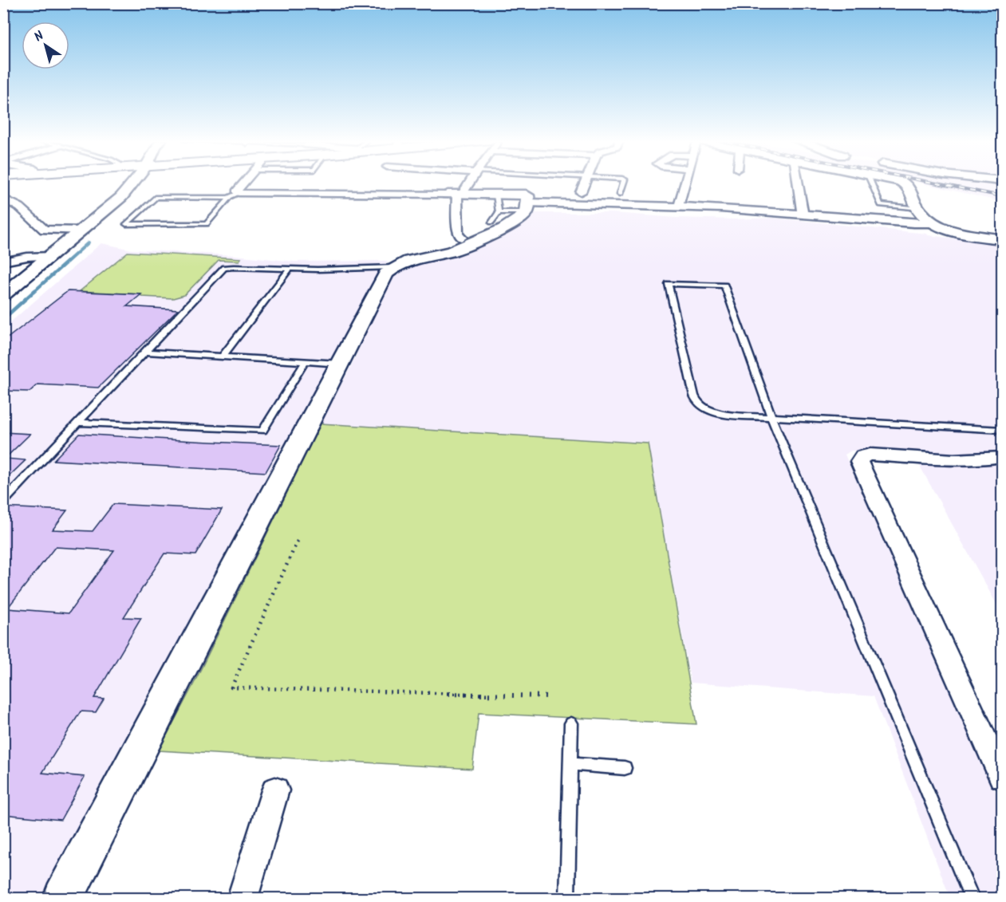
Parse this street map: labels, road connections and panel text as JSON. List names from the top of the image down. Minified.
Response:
{"north":"top left"}
